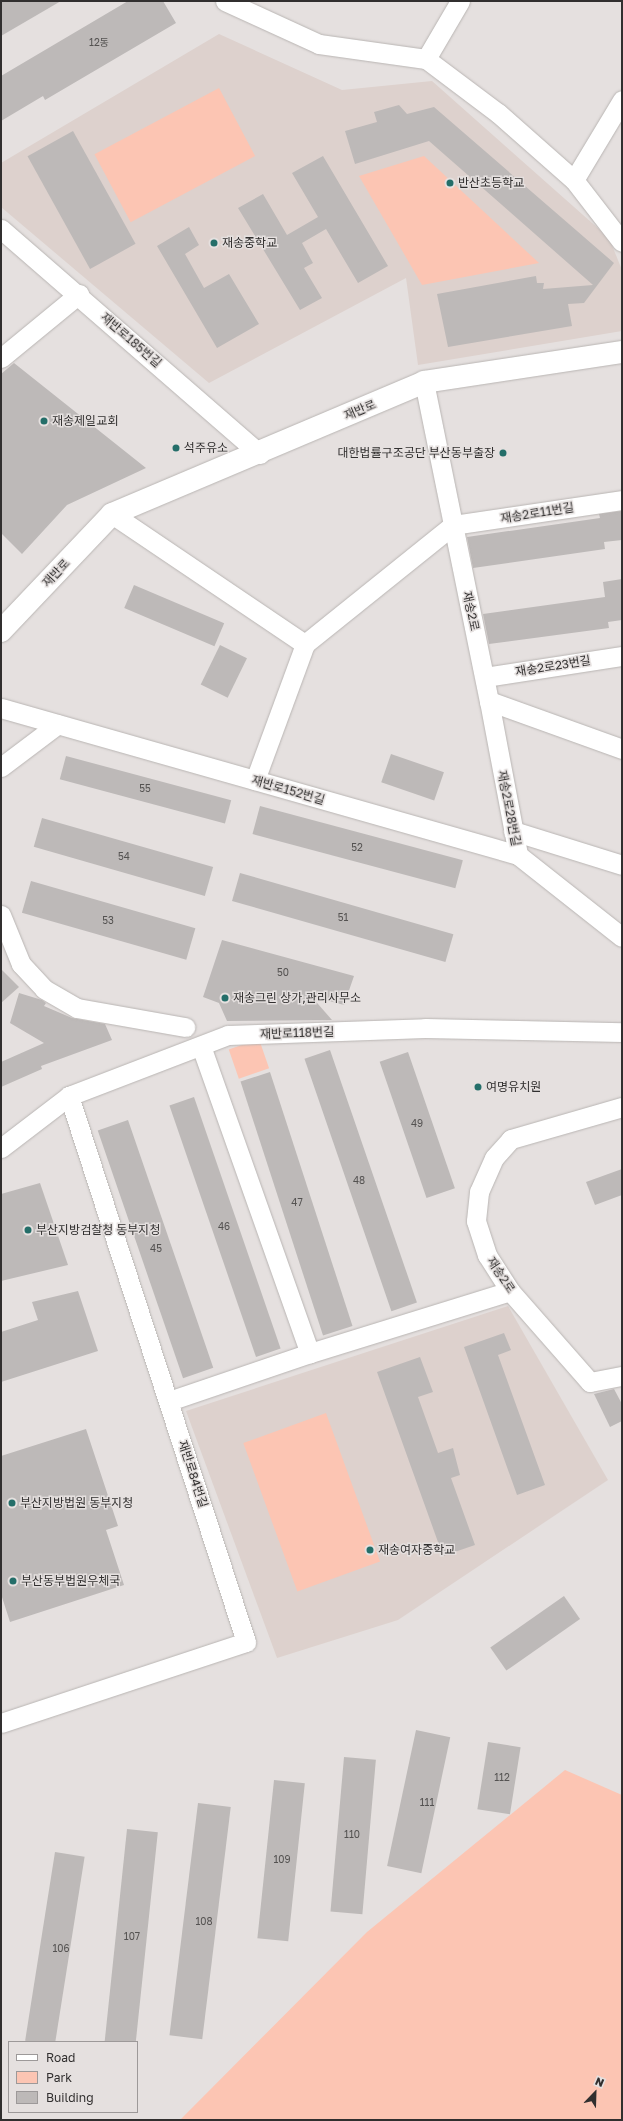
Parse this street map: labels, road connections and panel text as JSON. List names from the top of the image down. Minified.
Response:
{"streets":{"main road":["재반로"],"street":["재반로185번길","재송2로11번길","재송2로","재송2로23번길","재반로152번길","재송2로28번길","재반로118번길","재반로84번길"]},"crossings":[["재반로185번길","재반로"],["재반로","재송2로"],["재송2로11번길","재송2로"],["재송2로","재송2로23번길"],["재송2로","재송2로28번길"],["재반로152번길","재송2로28번길"]],"places":["반산초등학교","재송중학교","재송제일교회","석주유소","대한법률구조공단 부산동부출장","재송그린 상가,관리사무소","여명유치원","부산지방검찰청 동부지청","부산지방법원 동부지청","재송여자중학교","부산동부법원우체국"],"house_numbers":["12동","55","52","54","51","53","50","49","48","47","46","45","112","111","110","109","108","107","106"],"legend":["Road","Park","Building"],"north":"top right"}
